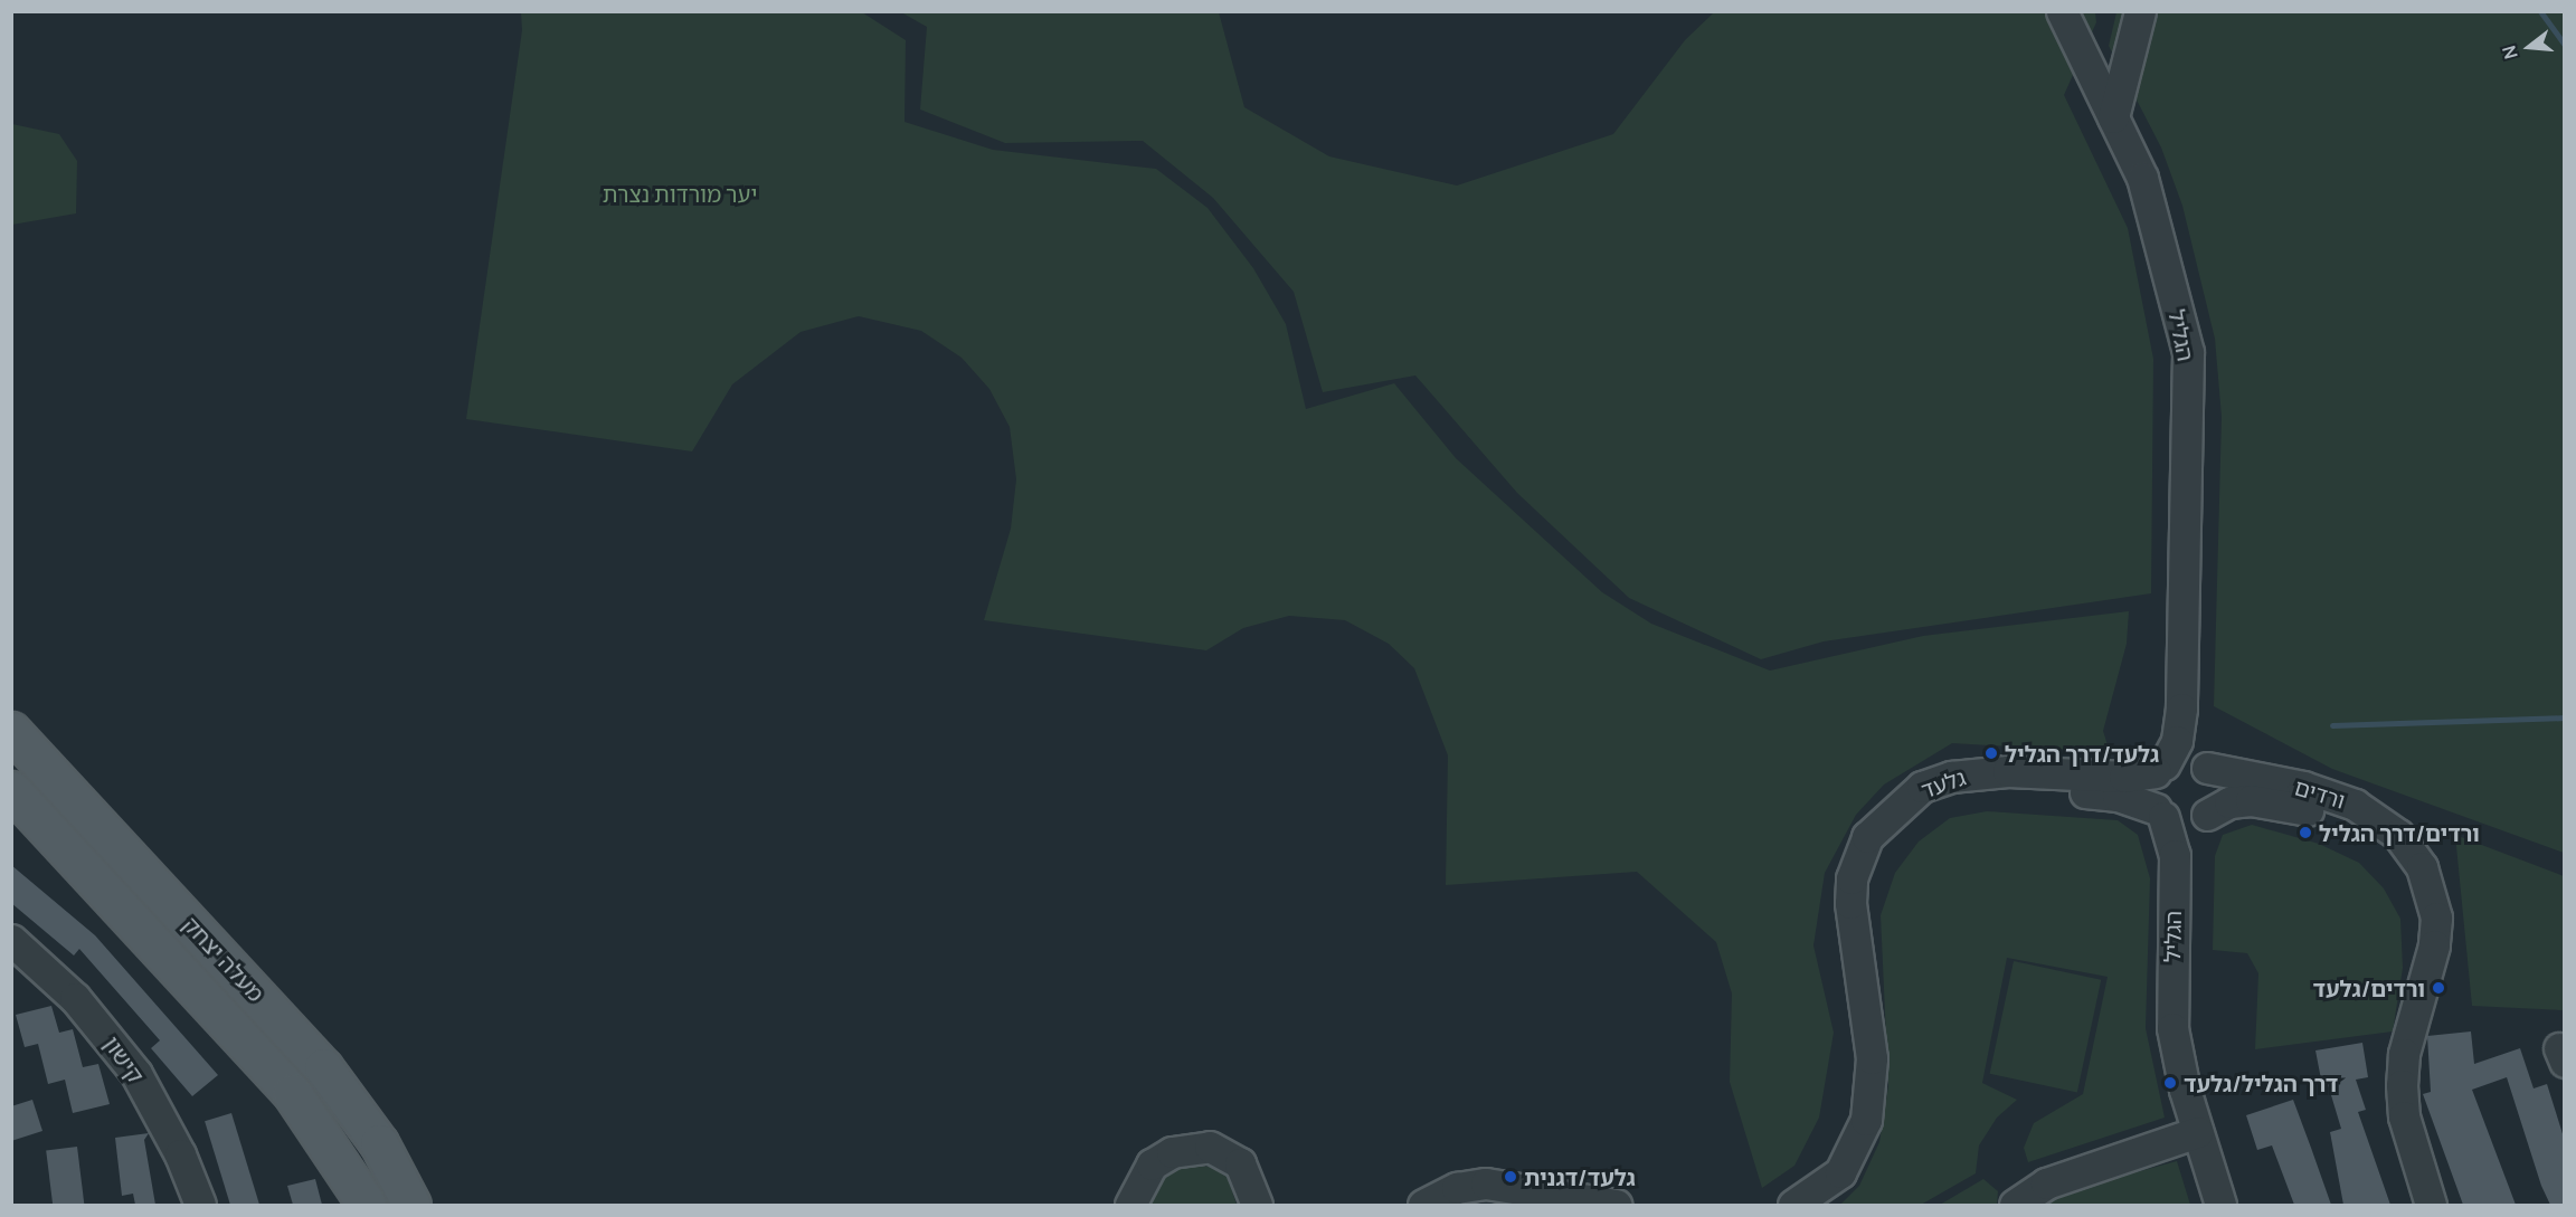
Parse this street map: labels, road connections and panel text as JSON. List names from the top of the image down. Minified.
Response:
{"streets":{"main road":["מעלה יצחק"],"street":["הגליל","גלעד","ורדים","קישון"]},"crossings":[["הגליל","גלעד"],["הגליל","ורדים"],["גלעד","ורדים"]],"parks":["יער מורדות נצרת"],"places":["גלעד/דרך הגליל","ורדים/דרך הגליל","ורדים/גלעד","דרך הגליל/גלעד","גלעד/דגנית"],"north":"left"}
